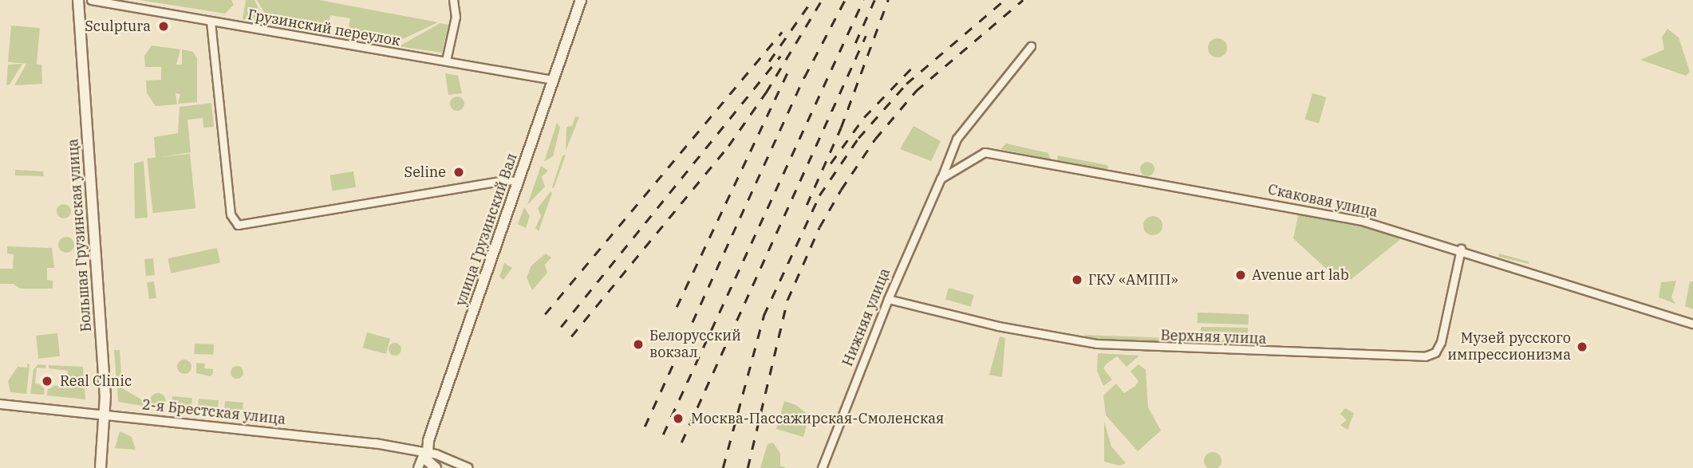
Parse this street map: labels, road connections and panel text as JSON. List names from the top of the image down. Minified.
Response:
{"streets":{"main road":["улица Грузинский Вал","Большая Грузинская улица"],"street":["Грузинский переулок","Скаковая улица","Нижняя улица","Верхняя улица","2-я Брестская улица"]},"crossings":[["Грузинский переулок","улица Грузинский Вал"],["Скаковая улица","Нижняя улица"],["Скаковая улица","Верхняя улица"],["улица Грузинский Вал","2-я Брестская улица"],["Большая Грузинская улица","2-я Брестская улица"],["Нижняя улица","Верхняя улица"]],"places":["Sculptura","Seline","Avenue art lab","ГКУ «АМПП»","Белорусский вокзал","Музей русского импрессионизма","Real Clinic","Москва-Пассажирская-Смоленская"]}
